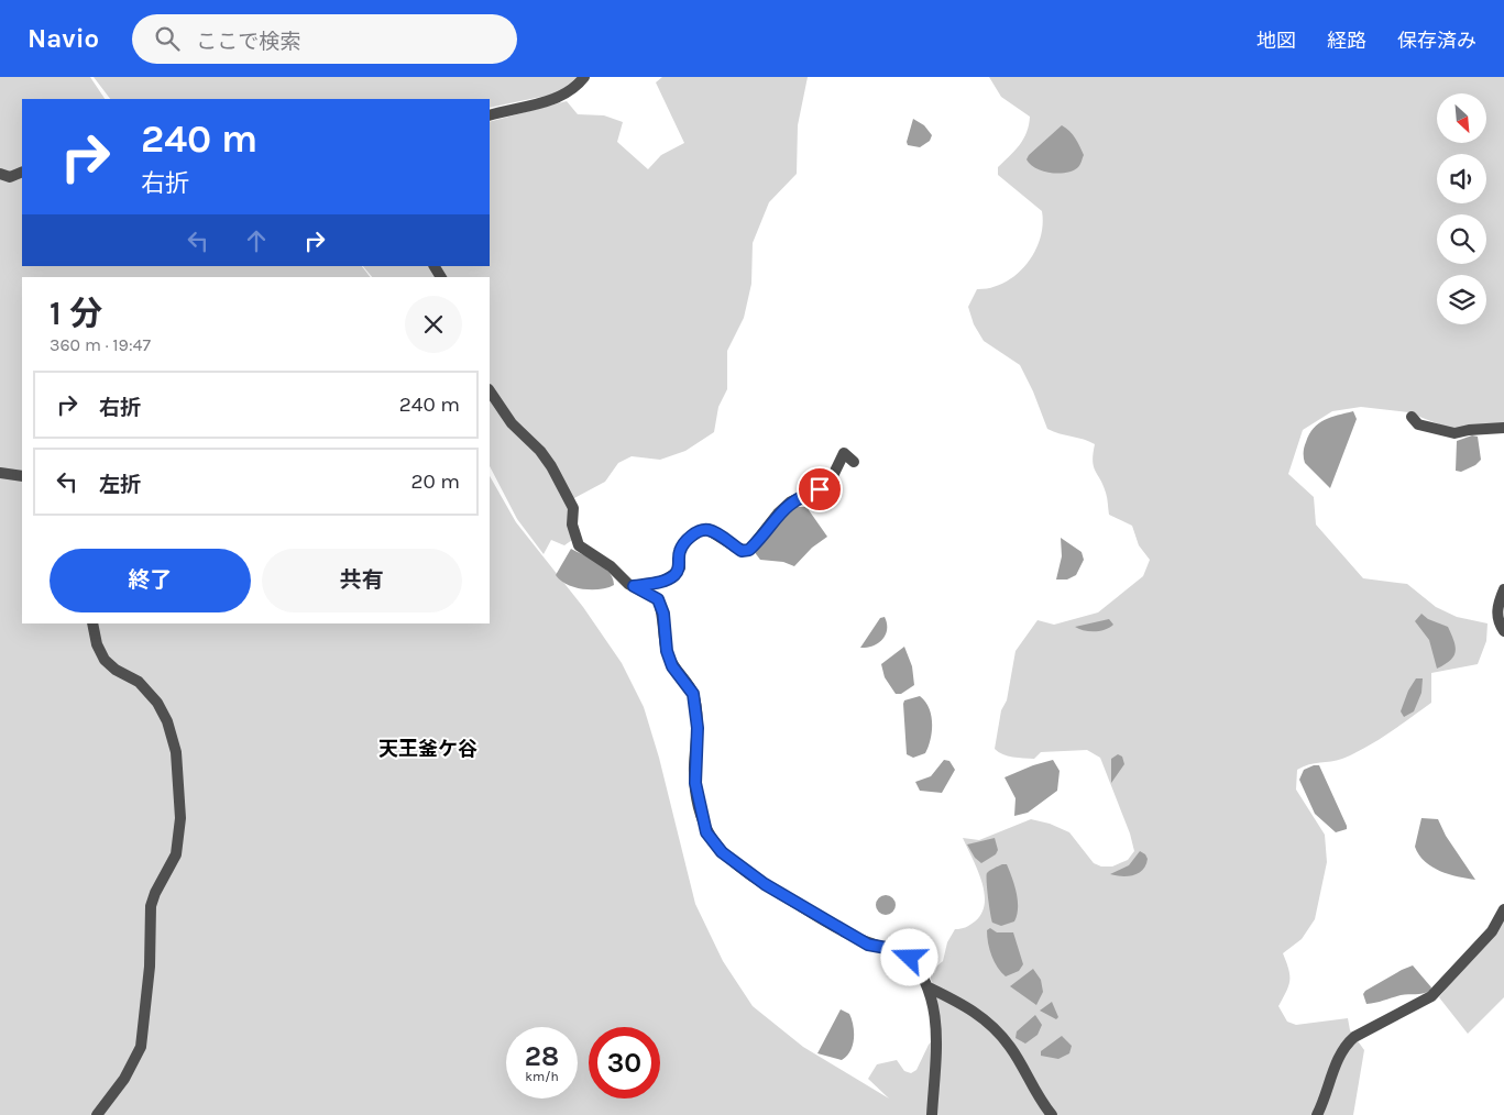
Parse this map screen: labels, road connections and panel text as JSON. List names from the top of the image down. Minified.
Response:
{"districts":["天王釜ケ谷"],"north":"bottom right","page":{"header":"Navio","search":"ここで検索","nav":["地図","経路","保存済み"],"turn":["240 m","右折"],"heading":["1 分","360 m · 19:47"],"list":[{"name":"右折","value":"240 m"},{"name":"左折","value":"20 m"}],"buttons":["終了","共有"],"speed":"28 km/h","limit":"30"}}
